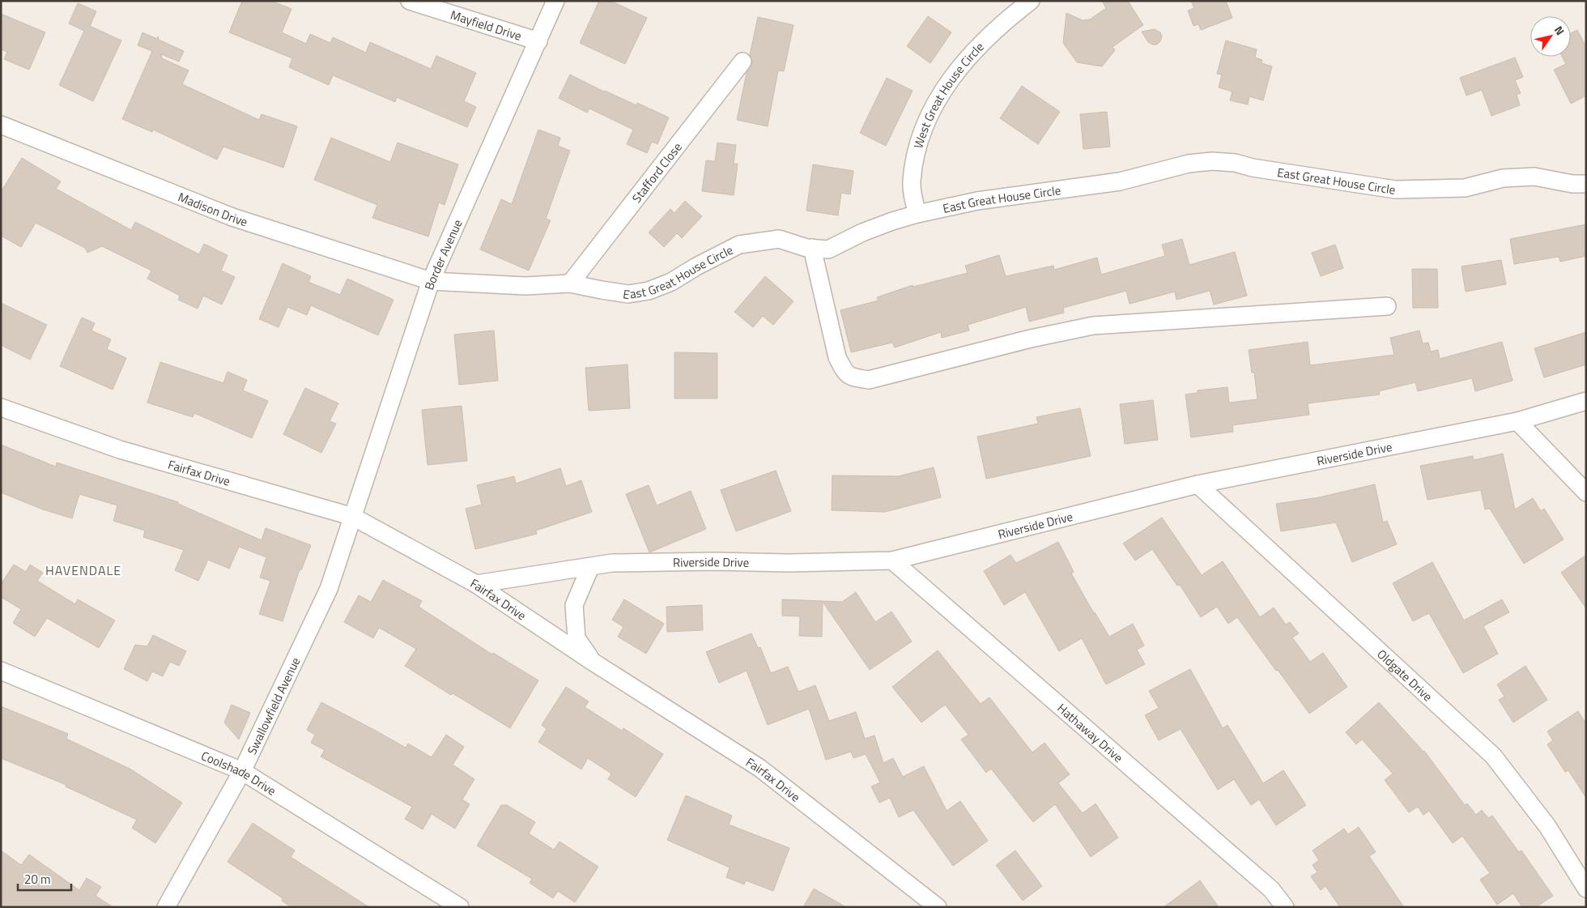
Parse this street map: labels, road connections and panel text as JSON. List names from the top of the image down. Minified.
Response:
{"streets":{"street":["Mayfield Drive","West Great House Circle","Stafford Close","East Great House Circle","Madison Drive","Border Avenue","Riverside Drive","Fairfax Drive","Oldgate Drive","Swallowfield Avenue","Hathaway Drive","Coolshade Drive"]},"crossings":[["Mayfield Drive","Border Avenue"],["West Great House Circle","East Great House Circle"],["Stafford Close","East Great House Circle"],["East Great House Circle","Madison Drive"],["East Great House Circle","Border Avenue"],["Madison Drive","Border Avenue"],["Border Avenue","Fairfax Drive"],["Border Avenue","Swallowfield Avenue"],["Riverside Drive","Fairfax Drive"],["Riverside Drive","Oldgate Drive"],["Riverside Drive","Hathaway Drive"],["Fairfax Drive","Swallowfield Avenue"],["Swallowfield Avenue","Coolshade Drive"]],"districts":["HAVENDALE"],"scale_bar":"20 m","north":"top right"}
